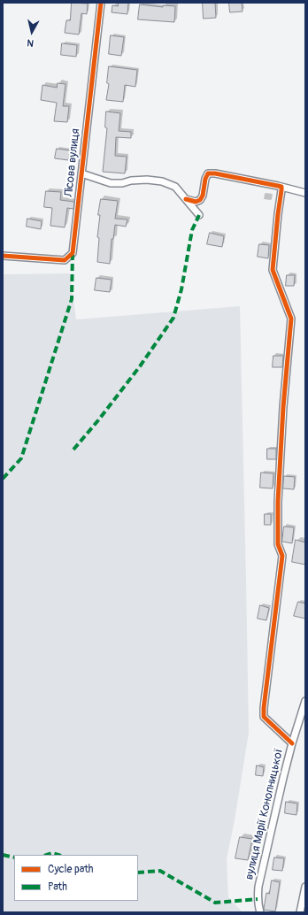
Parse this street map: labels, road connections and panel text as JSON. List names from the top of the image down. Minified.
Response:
{"streets":{"street":["Лісова вулиця","вулиця Марії Конопницької"]},"legend":["Cycle path","Path"],"north":"bottom"}
